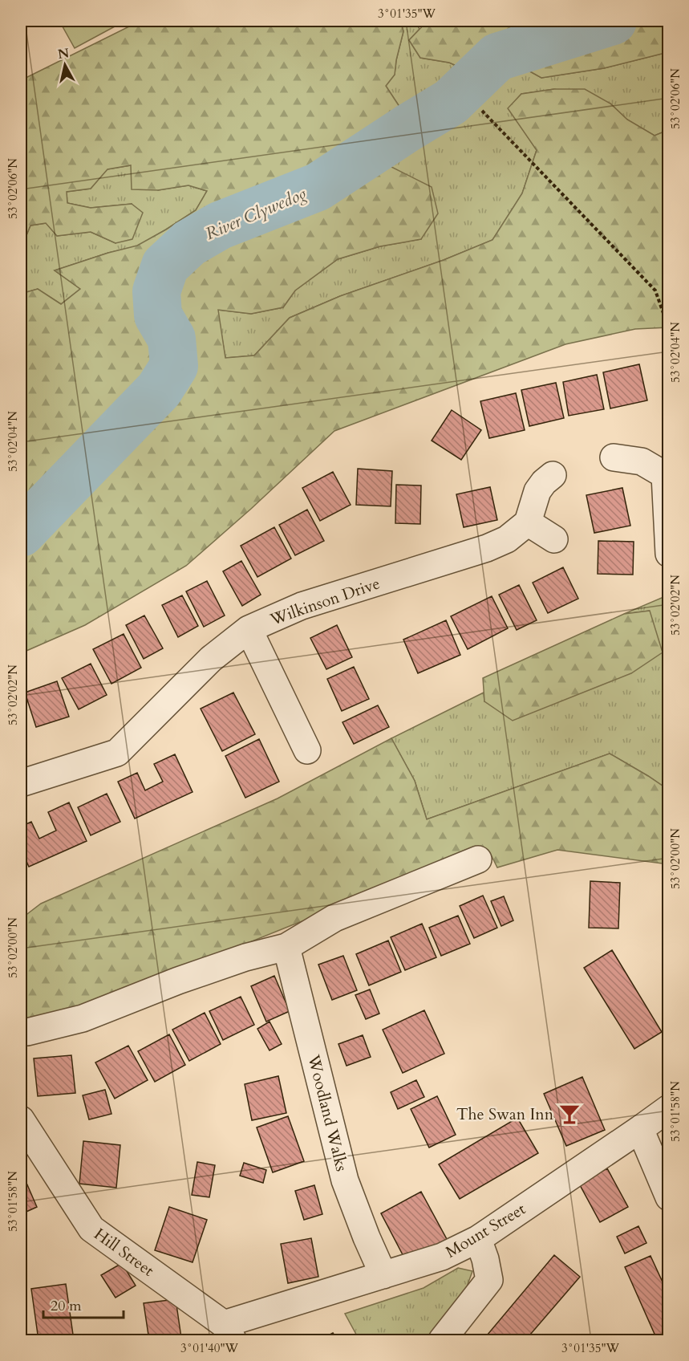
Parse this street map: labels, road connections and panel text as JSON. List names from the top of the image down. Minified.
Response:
{"streets":{"street":["Wilkinson Drive","Woodland Walks","Mount Street","Hill Street"]},"crossings":[["Woodland Walks","Mount Street"],["Mount Street","Hill Street"]],"water":["River Clywedog"],"places":{"bar":["The Swan Inn"]},"scale_bar":"20 m","north":"top","coordinates":["3°01'35\"W","53°02'06\"N","53°02'04\"N","53°02'02\"N","53°02'00\"N","53°01'58\"N","3°01'40\"W"]}
